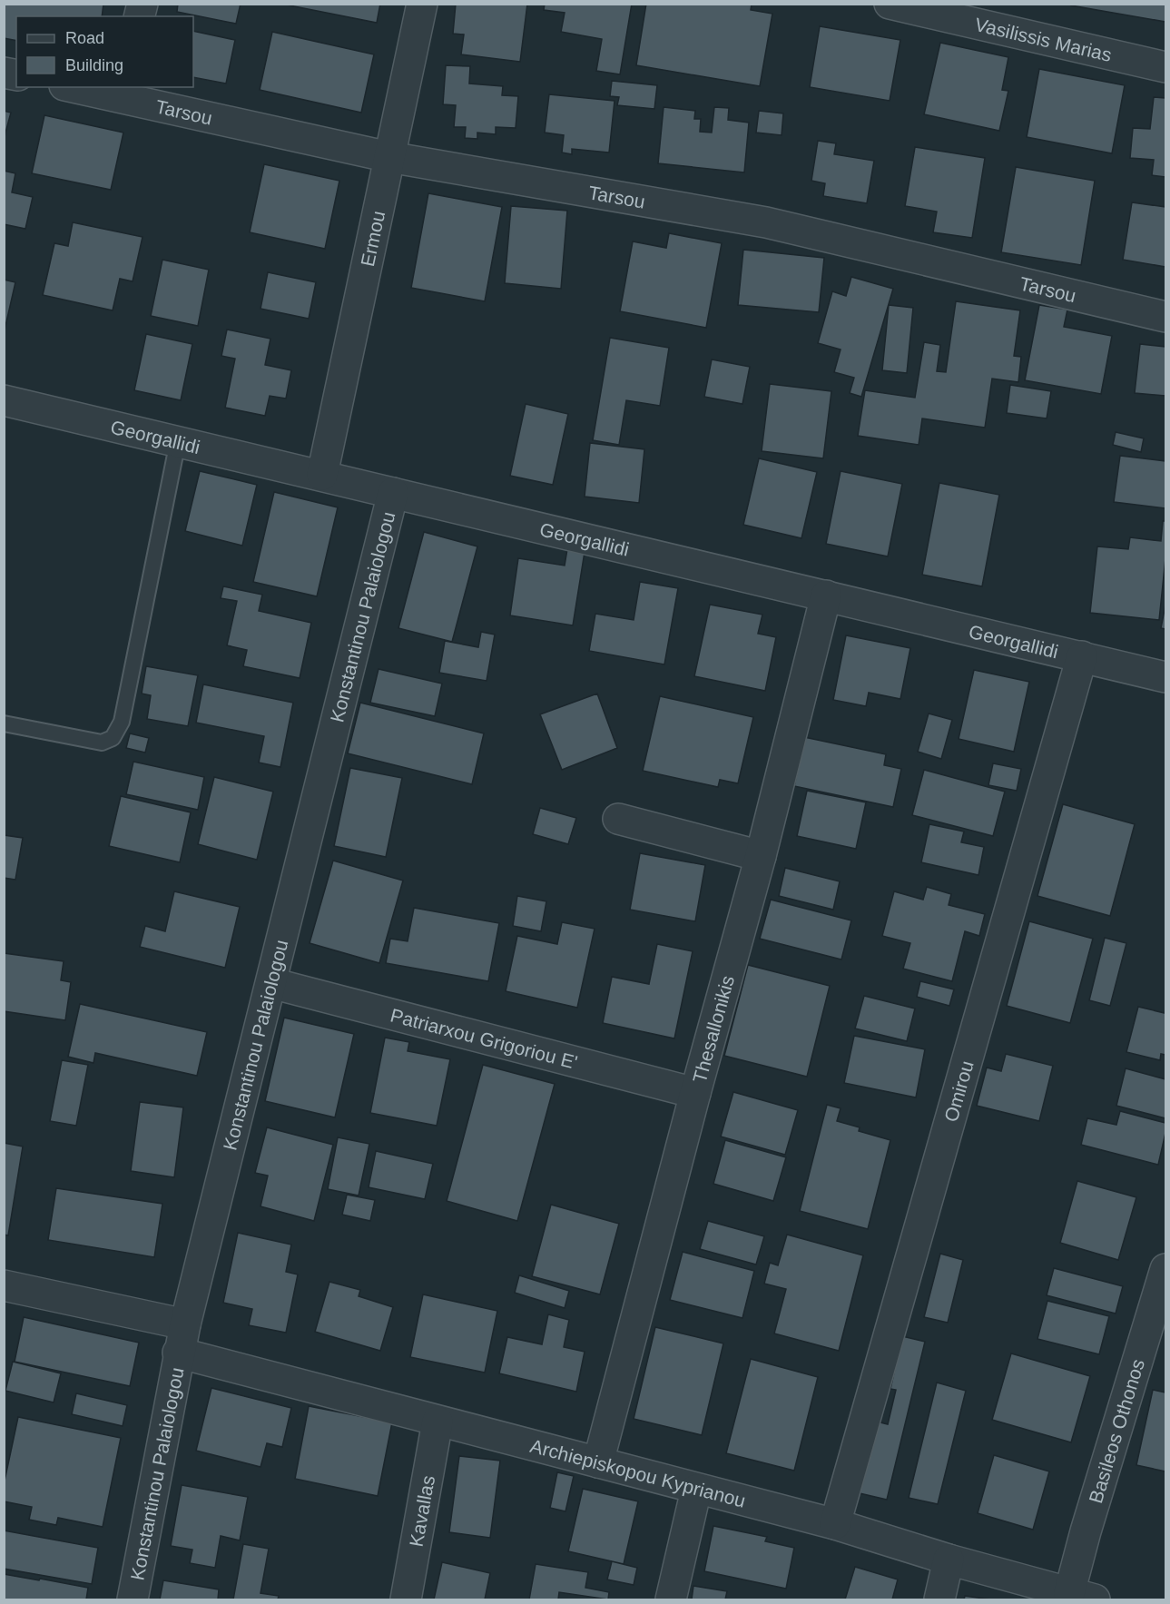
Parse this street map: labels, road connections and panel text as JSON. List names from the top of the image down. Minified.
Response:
{"streets":{"street":["Vasilissis Marias","Tarsou","Ermou","Georgallidi","Konstantinou Palaiologou","Thesallonikis","Patriarxou Grigoriou E'","Omirou","Basileos Othonos","Archiepiskopou Kyprianou","Kavallas"]},"crossings":[["Tarsou","Ermou"],["Ermou","Georgallidi"],["Georgallidi","Konstantinou Palaiologou"],["Georgallidi","Thesallonikis"],["Georgallidi","Omirou"],["Konstantinou Palaiologou","Patriarxou Grigoriou E'"],["Konstantinou Palaiologou","Archiepiskopou Kyprianou"],["Thesallonikis","Patriarxou Grigoriou E'"],["Thesallonikis","Archiepiskopou Kyprianou"],["Omirou","Archiepiskopou Kyprianou"],["Basileos Othonos","Archiepiskopou Kyprianou"],["Archiepiskopou Kyprianou","Kavallas"]],"legend":["Road","Building"]}
